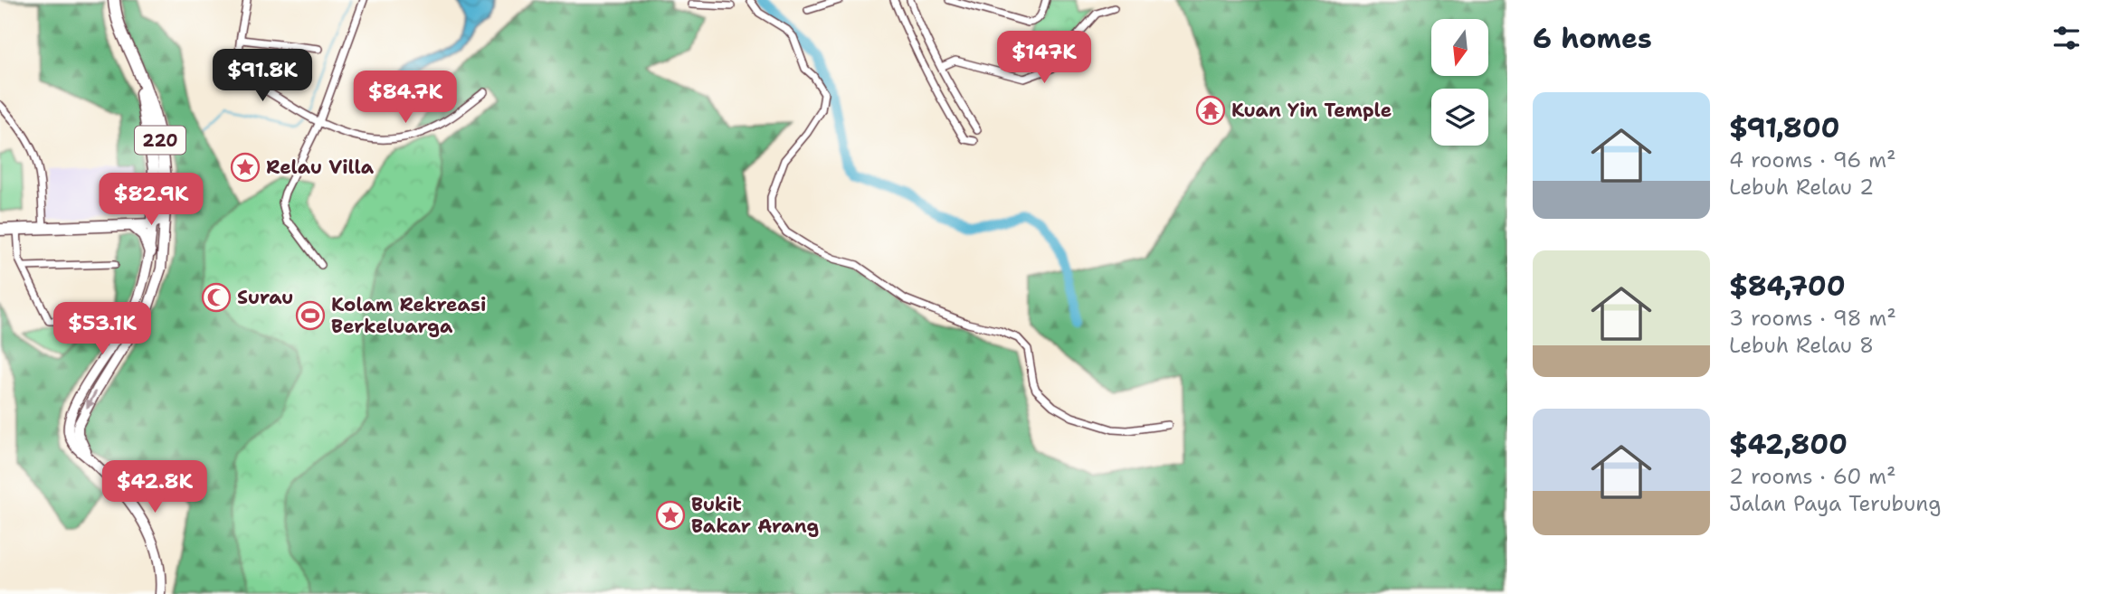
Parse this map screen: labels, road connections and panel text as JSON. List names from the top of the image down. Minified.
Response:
{"streets":{"main road":["220"]},"places":{"temple":["Kuan Yin Temple"],"place":["Relau Villa","Bukit Bakar Arang"],"mosque":["Surau"],"sports":["Kolam Rekreasi Berkeluarga"]},"north":"bottom","page":{"heading":"6 homes","price":["$147K","$91.8K","$84.7K","$82.9K","$53.1K","$42.8K"],"list":[{"name":"$91,800","note":"4 rooms · 96 m² · Lebuh Relau 2"},{"name":"$84,700","note":"3 rooms · 98 m² · Lebuh Relau 8"},{"name":"$42,800","note":"2 rooms · 60 m² · Jalan Paya Terubung"}]}}
